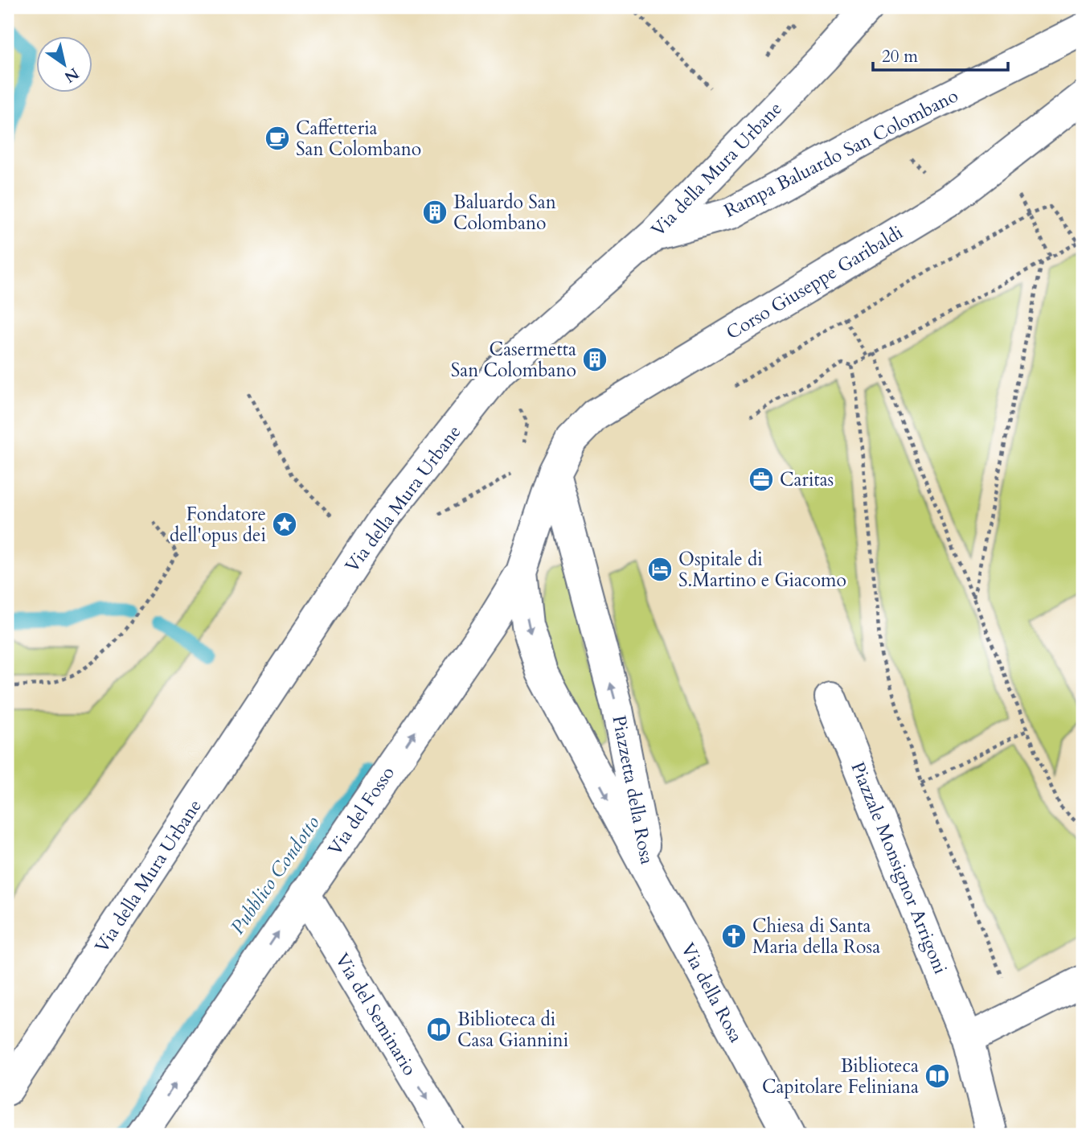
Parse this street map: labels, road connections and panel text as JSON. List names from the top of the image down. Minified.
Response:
{"streets":{"street":["Rampa Baluardo San Colombano","Via della Mura Urbane","Corso Giuseppe Garibaldi","Piazzetta della Rosa","Via del Fosso","Piazzale Monsignor Arrigoni","Via della Rosa","Via del Seminario"]},"crossings":[["Rampa Baluardo San Colombano","Via della Mura Urbane"],["Corso Giuseppe Garibaldi","Piazzetta della Rosa"],["Corso Giuseppe Garibaldi","Via del Fosso"],["Piazzetta della Rosa","Via del Fosso"],["Piazzetta della Rosa","Via della Rosa"],["Via del Fosso","Via del Seminario"]],"one_way":["Via del Fosso","Via del Seminario"],"water":["Pubblico Condotto"],"places":{"cafe":["Caffetteria San Colombano"],"building":["Baluardo San Colombano","Casermetta San Colombano"],"office":["Caritas"],"place":["Fondatore dell'opus dei"],"hotel":["Ospitale di S.Martino e Giacomo"],"church":["Chiesa di Santa Maria della Rosa"],"library":["Biblioteca di Casa Giannini","Biblioteca Capitolare Feliniana"]},"scale_bar":"20 m","north":"bottom right"}
